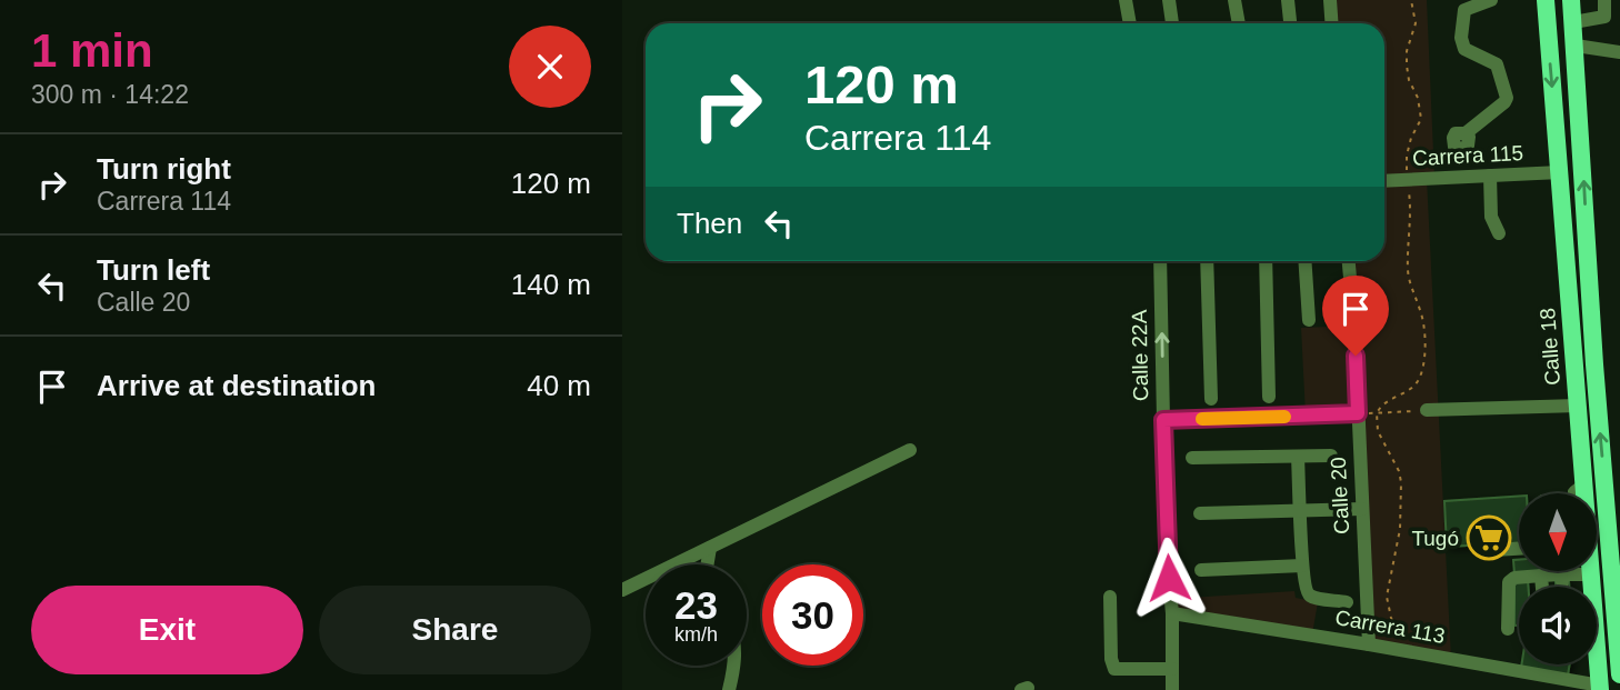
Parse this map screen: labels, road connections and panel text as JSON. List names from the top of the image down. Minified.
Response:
{"streets":{"main road":["Calle 18"],"street":["Carrera 115","Calle 22A","Calle 20","Carrera 113"]},"crossings":[["Carrera 115","Calle 18"],["Calle 18","Carrera 113"],["Calle 22A","Carrera 113"],["Calle 20","Carrera 113"]],"places":{"supermarket":["Tugó"]},"north":"bottom","page":{"heading":["1 min","300 m · 14:22"],"turn":["120 m","Carrera 114"],"list":[{"name":"Turn right","note":"Carrera 114","value":"120 m"},{"name":"Turn left","note":"Calle 20","value":"140 m"},{"name":"Arrive at destination","value":"40 m"}],"then":"Then","speed":"23 km/h","limit":"30","buttons":["Exit","Share"]}}
